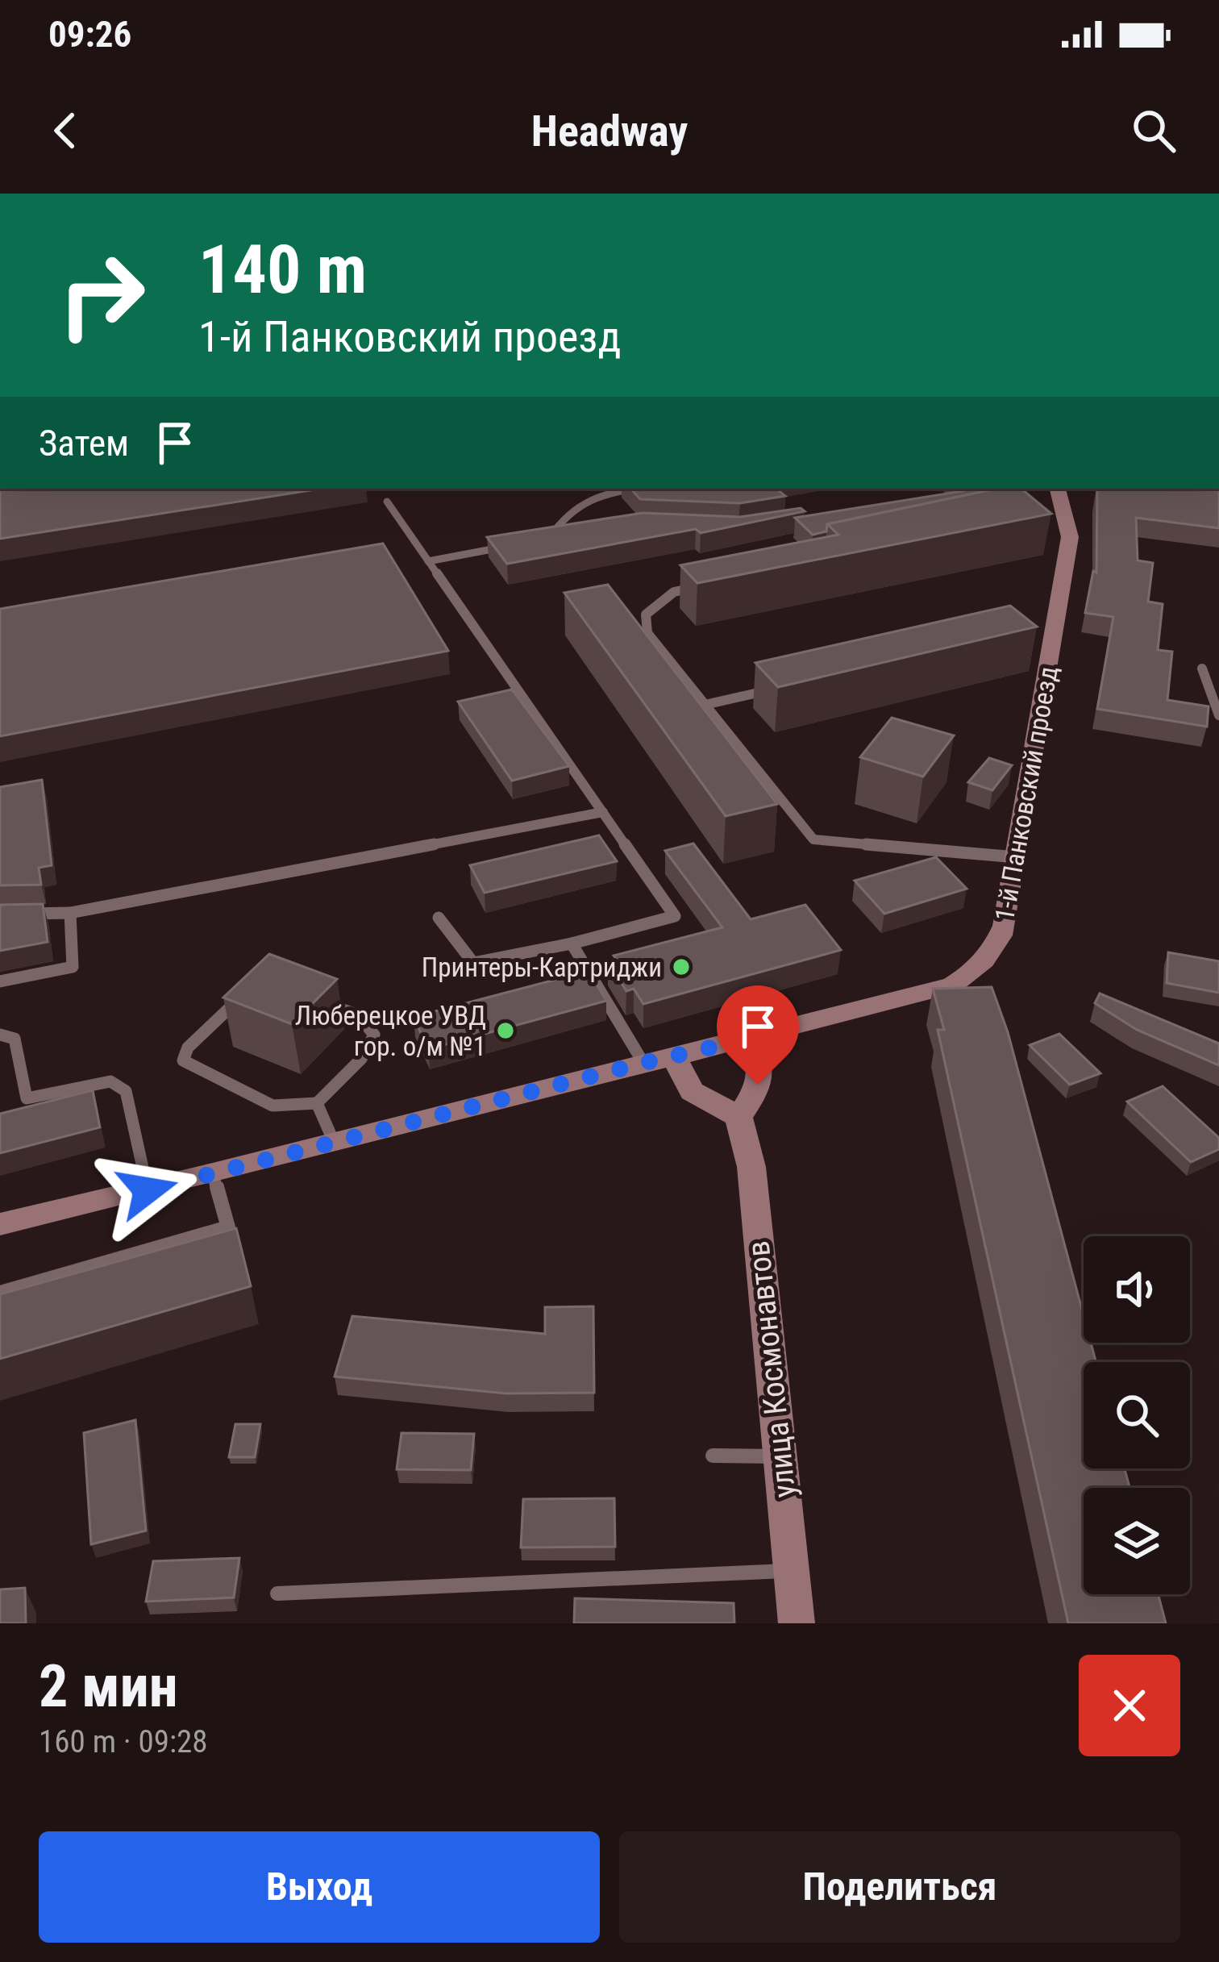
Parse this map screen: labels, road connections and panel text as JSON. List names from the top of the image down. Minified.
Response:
{"streets":{"street":["1-й Панковский проезд","улица Космонавтов"]},"places":["Принтеры-Картриджи","Люберецкое УВД гор. о/м №1"],"page":{"status":"09:26","header":"Headway","turn":["140 m","1-й Панковский проезд"],"then":"Затем","heading":["2 мин","160 m · 09:28"],"buttons":["Выход","Поделиться"]}}
